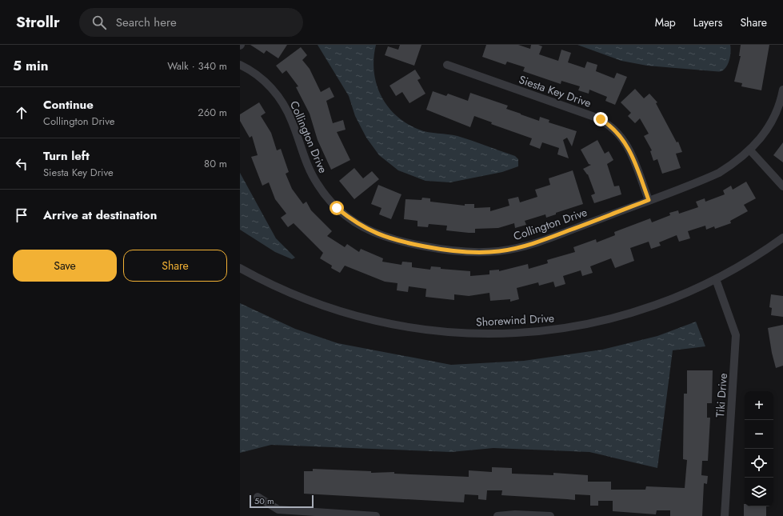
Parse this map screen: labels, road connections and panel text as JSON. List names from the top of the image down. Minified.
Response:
{"streets":{"street":["Siesta Key Drive","Collington Drive","Shorewind Drive","Tiki Drive"]},"crossings":[["Siesta Key Drive","Collington Drive"],["Shorewind Drive","Tiki Drive"]],"scale_bar":"50 m","page":{"header":"Strollr","search":"Search here","nav":["Map","Layers","Share"],"heading":["5 min","Walk · 340 m"],"list":[["Continue","Collington Drive","260 m"],["Turn left","Siesta Key Drive","80 m"],"Arrive at destination"],"buttons":["Save","Share"],"map_buttons":["+","−"],"scale":"50 m"}}
